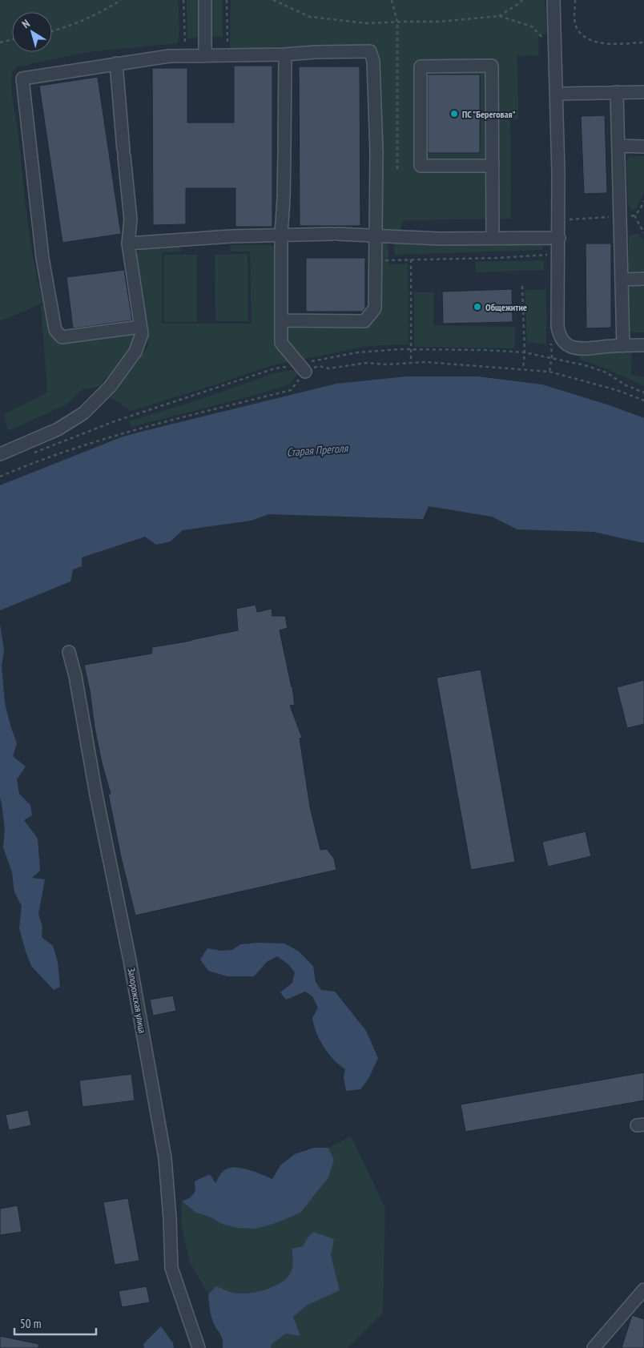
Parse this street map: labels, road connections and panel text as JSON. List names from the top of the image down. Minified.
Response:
{"streets":{"street":["Запорожская улица"]},"water":["Старая Преголя"],"places":["ПС \"Береговая\"","Общежитие"],"scale_bar":"50 m","north":"top left"}
